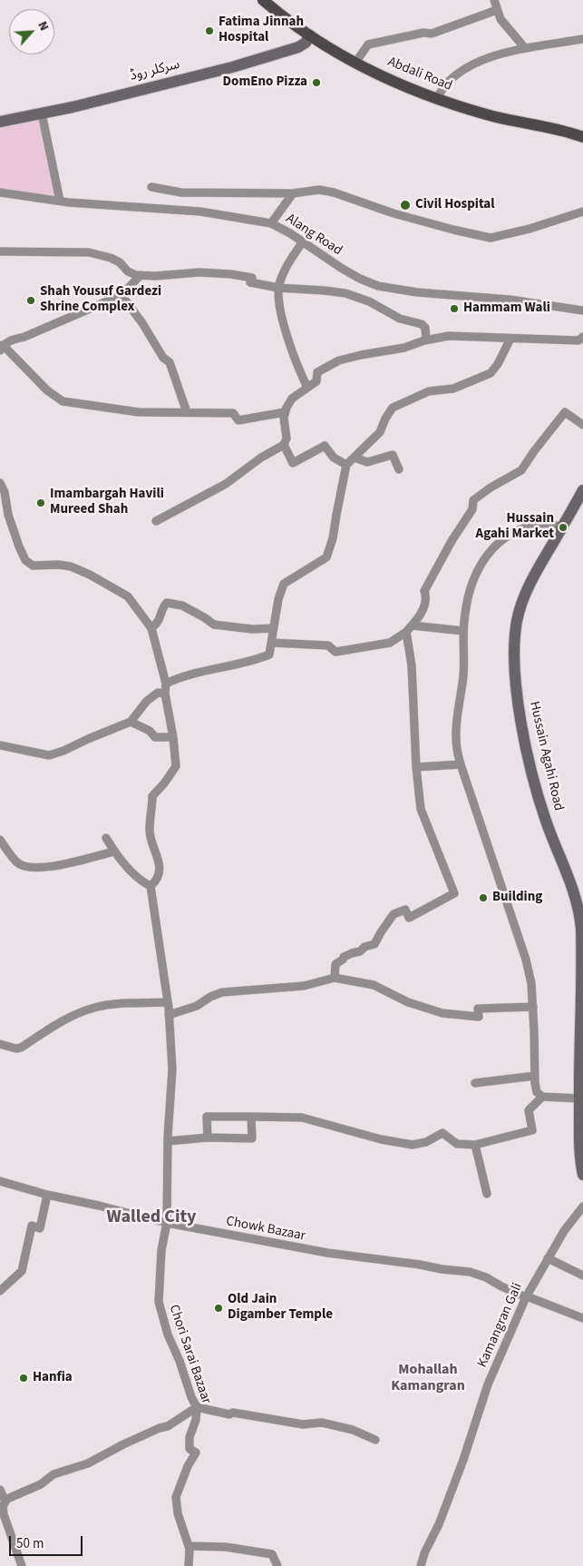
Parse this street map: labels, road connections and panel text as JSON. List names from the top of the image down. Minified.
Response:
{"streets":{"main road":["سرکلر روڈ","Abdali Road","Hussain Agahi Road"],"street":["Alang Road","Chowk Bazaar","Kamangran Gali","Chori Sarai Bazaar"]},"crossings":[["سرکلر روڈ","Abdali Road"],["Chowk Bazaar","Kamangran Gali"],["Chowk Bazaar","Chori Sarai Bazaar"]],"districts":["Walled City","Mohallah Kamangran"],"places":["Fatima Jinnah Hospital","DomEno Pizza","Civil Hospital","Shah Yousuf Gardezi Shrine Complex","Hammam Wali","Imambargah Havili Mureed Shah","Hussain Agahi Market","Building","Old Jain Digamber Temple","Hanfia"],"scale_bar":"50 m","north":"top right"}
